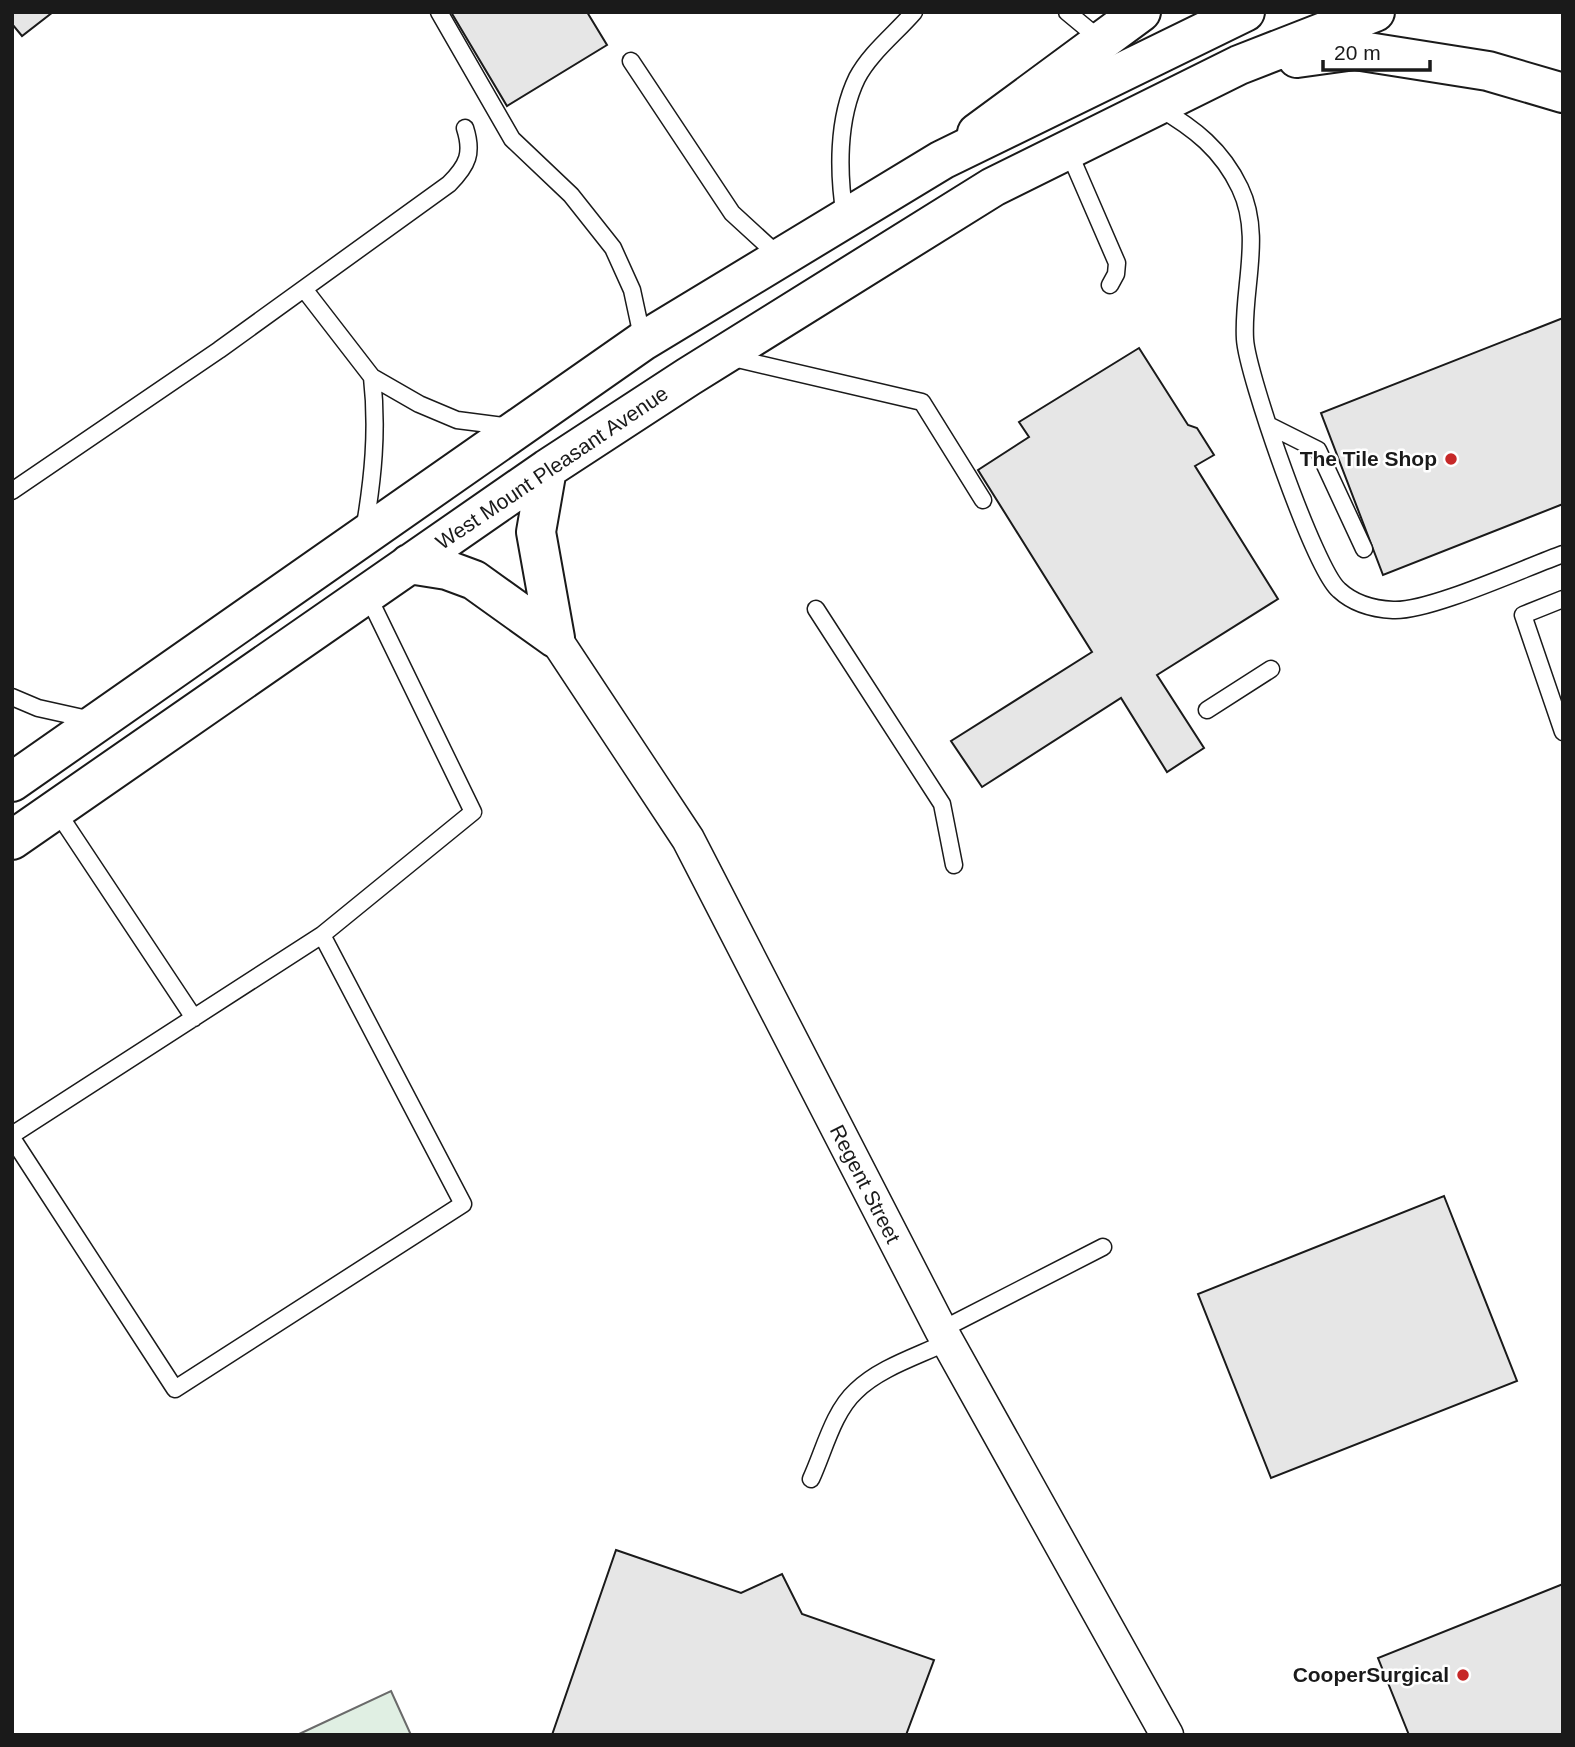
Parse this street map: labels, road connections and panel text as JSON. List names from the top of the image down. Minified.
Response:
{"streets":{"main road":["West Mount Pleasant Avenue"],"street":["Regent Street"]},"places":["The Tile Shop","CooperSurgical"],"scale_bar":"20 m"}
